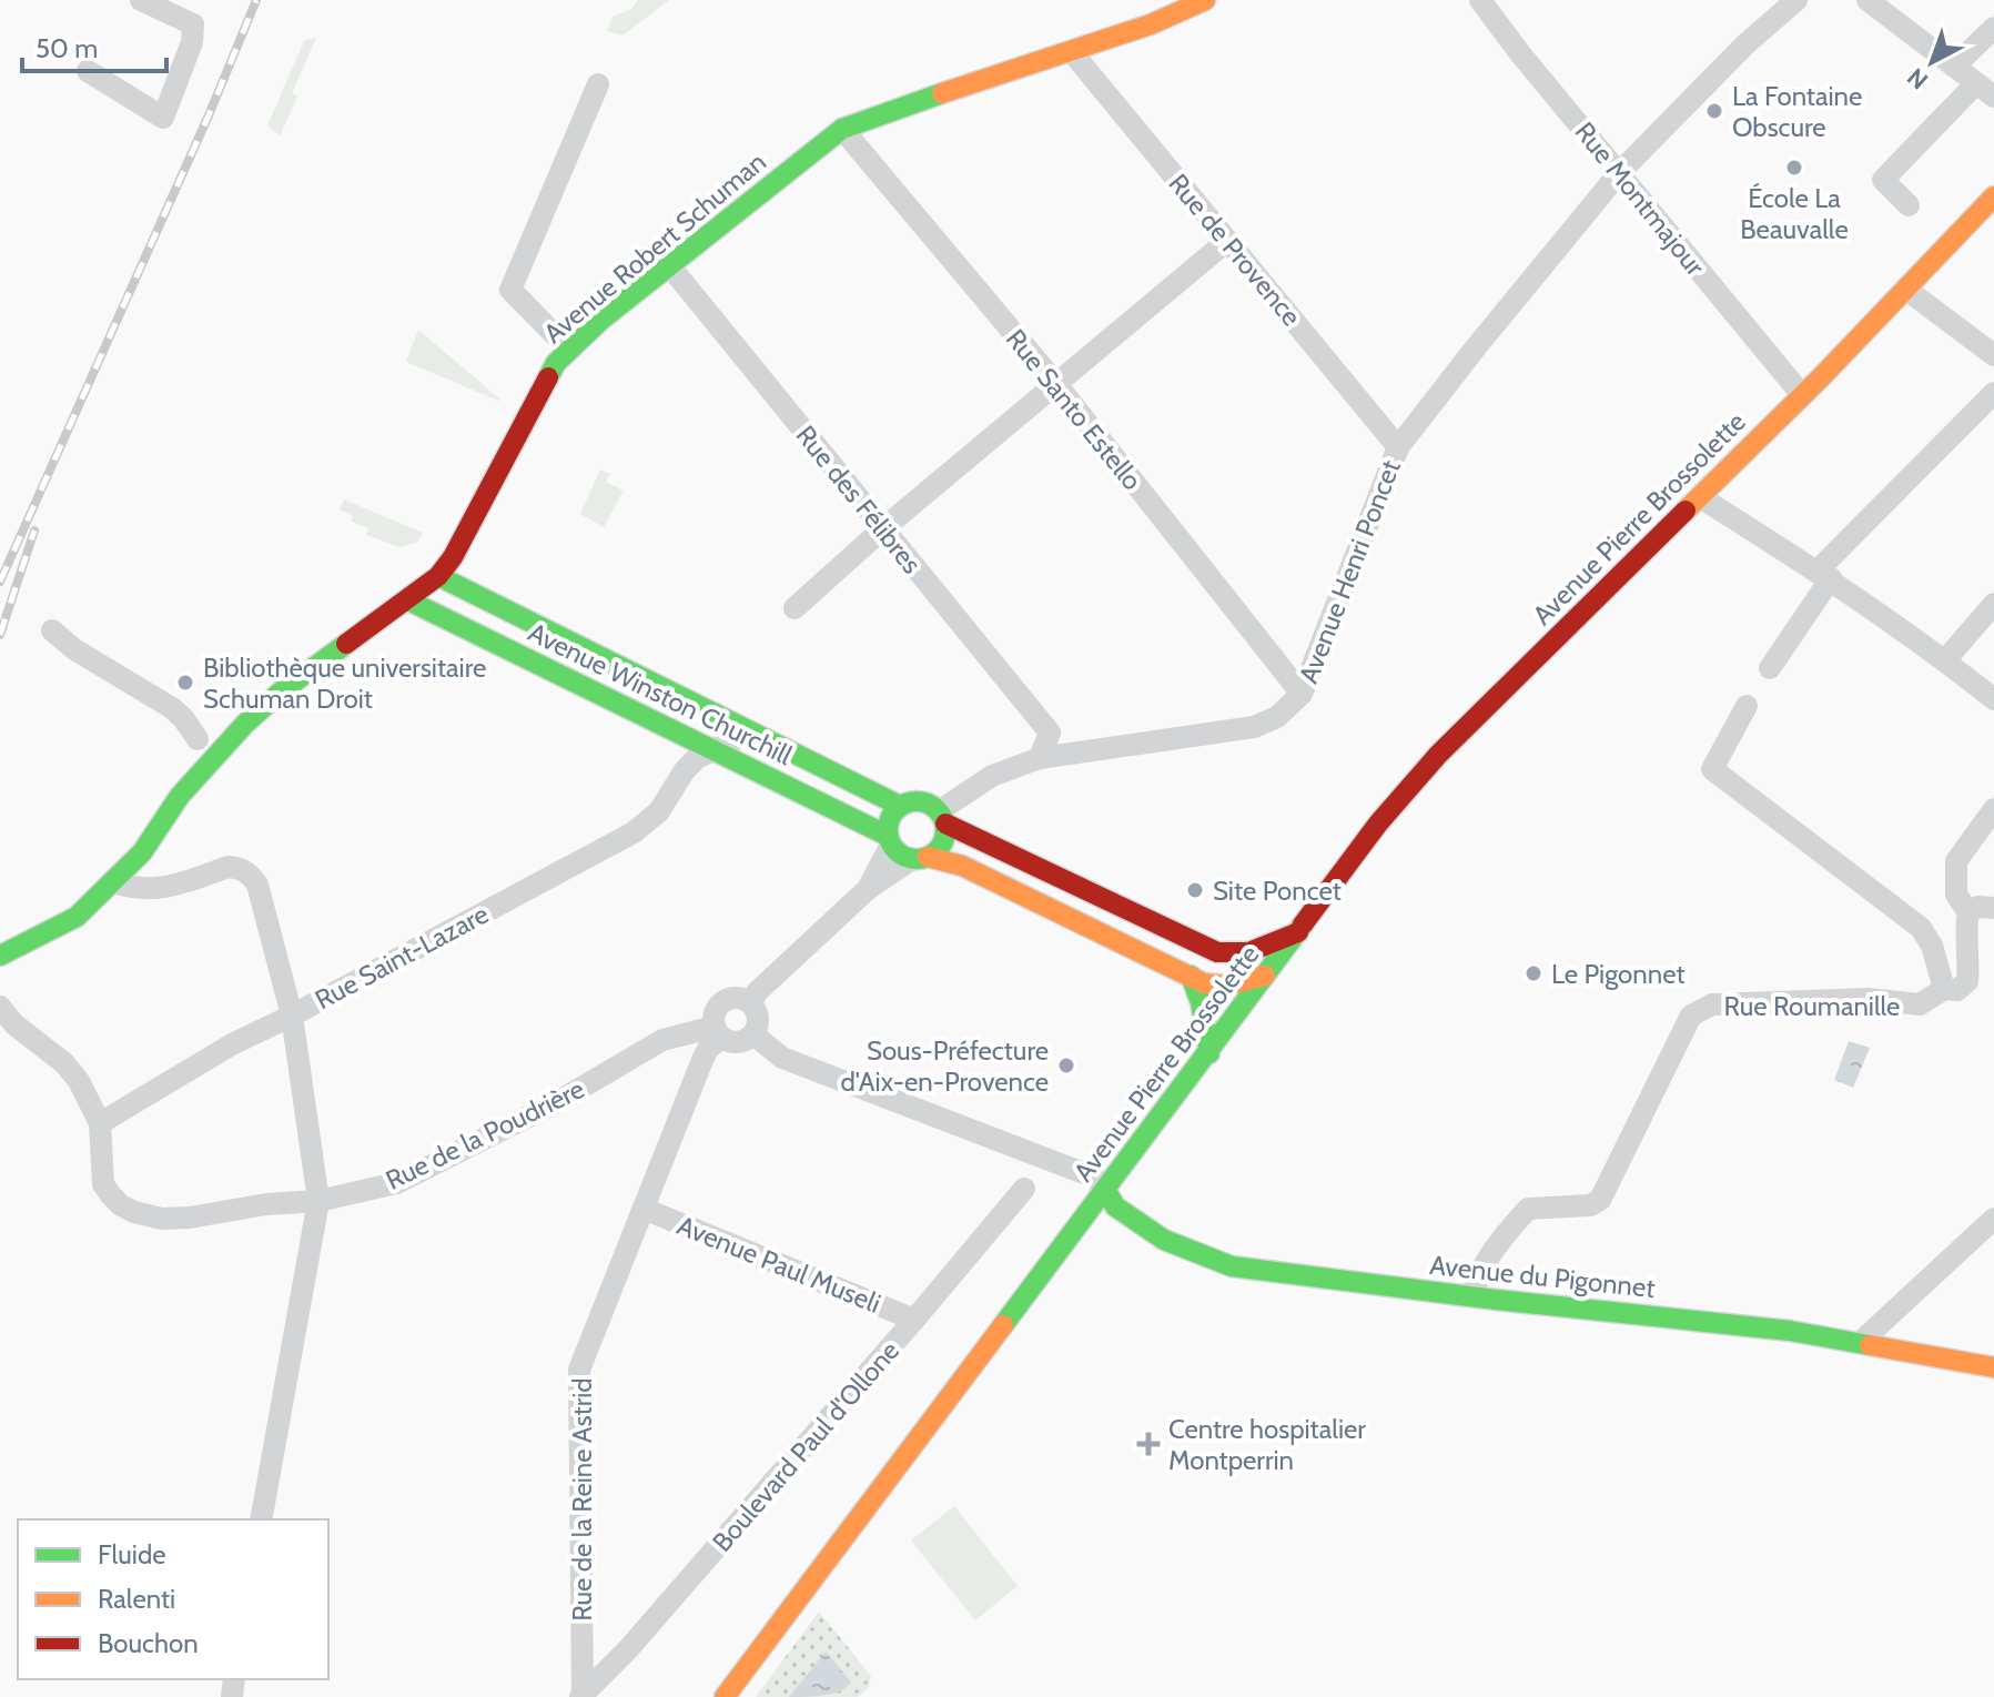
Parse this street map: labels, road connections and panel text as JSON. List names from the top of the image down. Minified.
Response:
{"streets":{"street":["Rue Montmajour","Avenue Robert Schuman","Rue de Provence","Rue Santo Estello","Rue des Félibres","Avenue Pierre Brossolette","Avenue Henri Poncet","Avenue Winston Churchill","Rue Saint-Lazare","Rue Roumanille","Rue de la Poudrière","Avenue Paul Museli","Avenue du Pigonnet","Boulevard Paul d'Ollone","Rue de la Reine Astrid"]},"crossings":[["Rue Montmajour","Avenue Pierre Brossolette"],["Rue Montmajour","Avenue Henri Poncet"],["Avenue Robert Schuman","Rue de Provence"],["Avenue Robert Schuman","Rue Santo Estello"],["Avenue Robert Schuman","Rue des Félibres"],["Avenue Robert Schuman","Avenue Winston Churchill"],["Rue de Provence","Avenue Henri Poncet"],["Rue Santo Estello","Avenue Henri Poncet"],["Rue des Félibres","Avenue Henri Poncet"],["Avenue Pierre Brossolette","Avenue du Pigonnet"],["Avenue Henri Poncet","Avenue Winston Churchill"],["Avenue Winston Churchill","Rue Saint-Lazare"],["Rue Saint-Lazare","Rue de la Poudrière"],["Rue Roumanille","Avenue du Pigonnet"],["Rue de la Poudrière","Rue de la Reine Astrid"],["Avenue Paul Museli","Boulevard Paul d'Ollone"],["Avenue Paul Museli","Rue de la Reine Astrid"],["Boulevard Paul d'Ollone","Rue de la Reine Astrid"]],"places":{"other":["La Fontaine Obscure","École La Beauvalle","Bibliothèque universitaire Schuman Droit","Site Poncet","Le Pigonnet","Sous-Préfecture d'Aix-en-Provence"],"health":["Centre hospitalier Montperrin"]},"legend":["Fluide","Ralenti","Bouchon"],"scale_bar":"50 m","north":"bottom left"}
